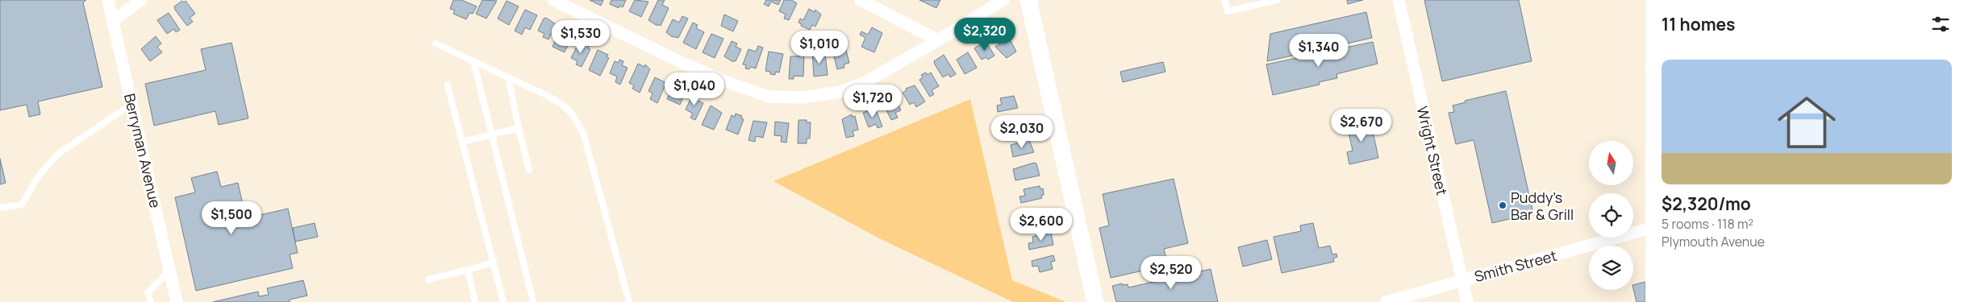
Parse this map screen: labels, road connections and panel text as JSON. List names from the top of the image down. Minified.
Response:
{"streets":{"street":["Berryman Avenue","Wright Street","Smith Street"]},"crossings":[["Wright Street","Smith Street"]],"places":["Puddy's Bar & Grill"],"north":"top","page":{"heading":"11 homes","price":["$2,320","$1,530","$1,010","$1,340","$1,040","$1,720","$2,670","$2,030","$1,500","$2,600","$2,520"],"list":[{"name":"$2,320/mo","note":"5 rooms · 118 m² · Plymouth Avenue"}]}}
